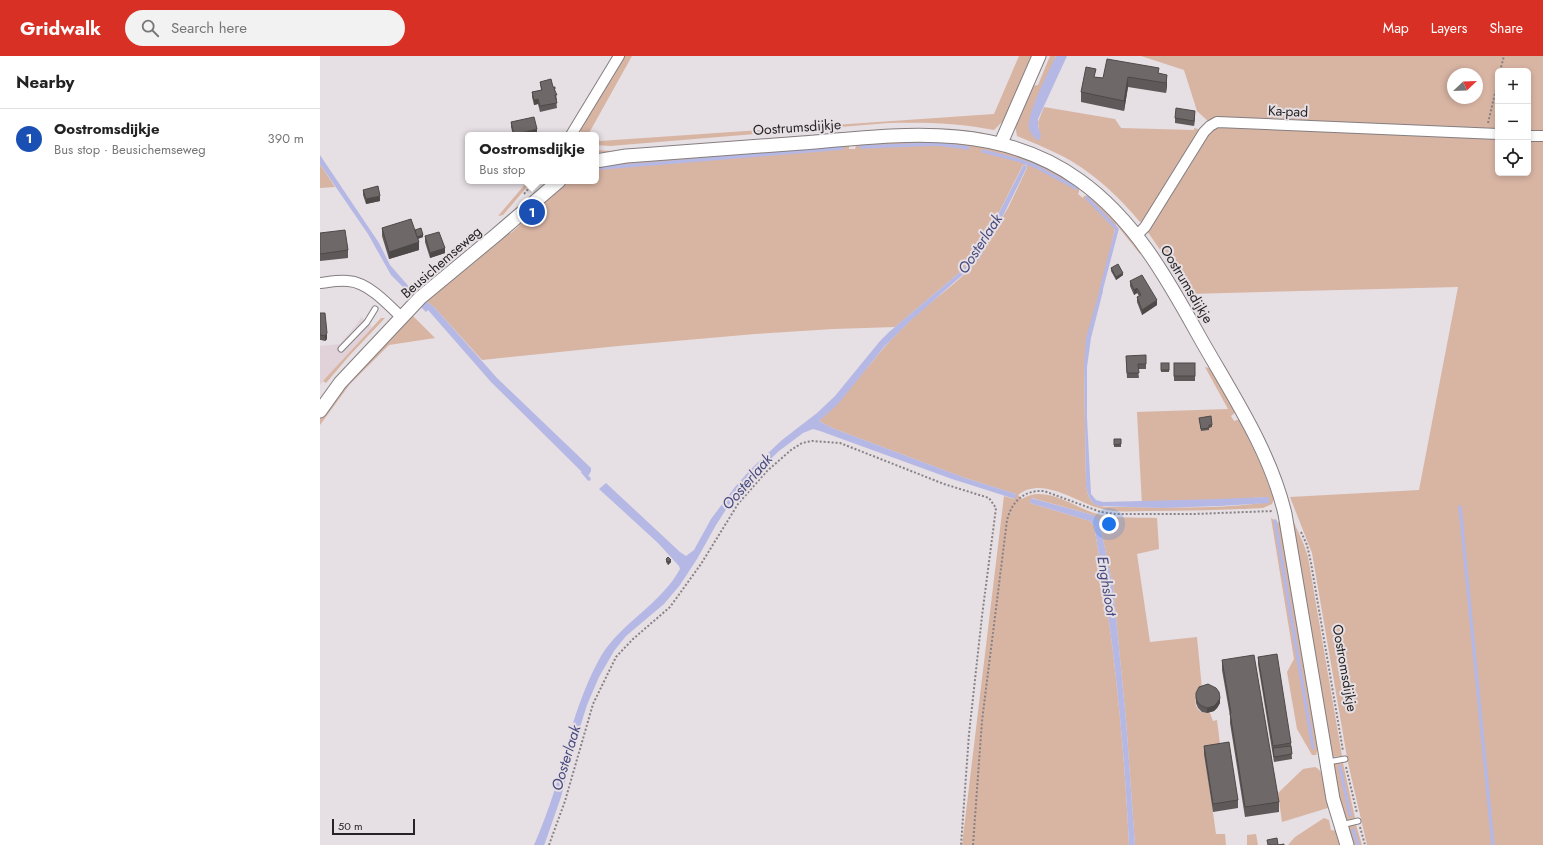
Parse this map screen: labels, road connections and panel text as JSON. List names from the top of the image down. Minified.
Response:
{"streets":{"street":["Ka-pad","Oostrumsdijkje","Beusichemseweg"],"path":["Oostromsdijkje"]},"crossings":[["Ka-pad","Oostrumsdijkje"]],"water":["Oosterlaak","Enghsloot"],"scale_bar":"50 m","north":"top right","page":{"header":"Gridwalk","search":"Search here","nav":["Map","Layers","Share"],"heading":"Nearby","map_buttons":["+","−"],"list":[{"mark":"1","name":"Oostromsdijkje","note":"Bus stop · Beusichemseweg","value":"390 m"}],"popup":["Oostromsdijkje","Bus stop"],"pins":"1","scale":"50 m"}}
